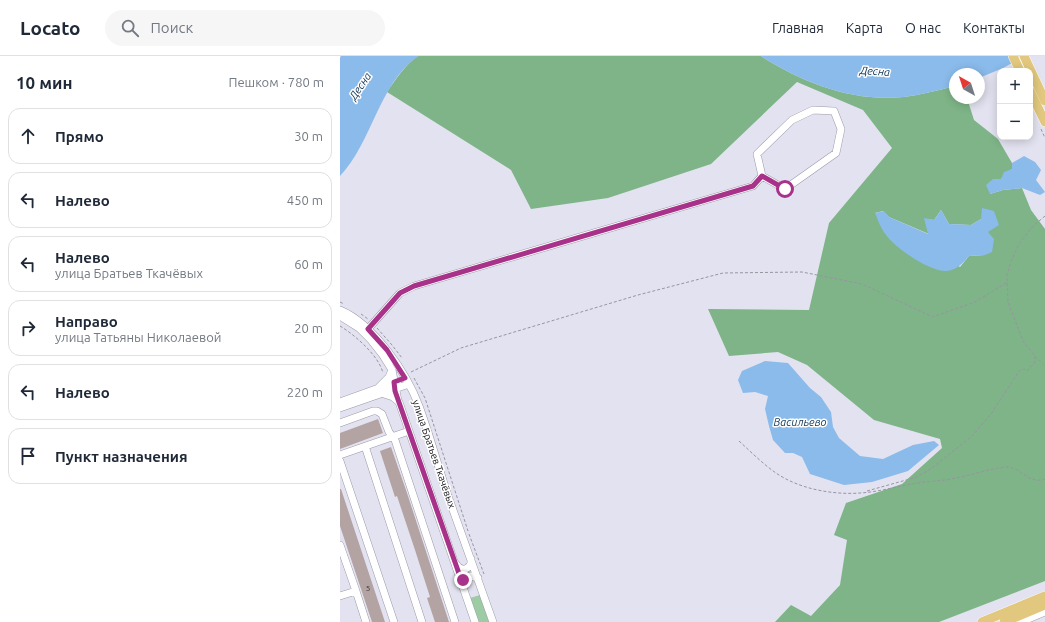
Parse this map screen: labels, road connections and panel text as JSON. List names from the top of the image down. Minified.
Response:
{"streets":{"street":["улица Братьев Ткачёвых"]},"water":["Десна","Васильево"],"house_numbers":["5"],"north":"top left","page":{"header":"Locato","search":"Поиск","nav":["Главная","Карта","О нас","Контакты"],"heading":["10 мин","Пешком · 780 m"],"map_buttons":["+","−"],"list":[["Прямо","30 m"],["Налево","450 m"],["Налево","улица Братьев Ткачёвых","60 m"],["Направо","улица Татьяны Николаевой","20 m"],["Налево","220 m"],"Пункт назначения"]}}
